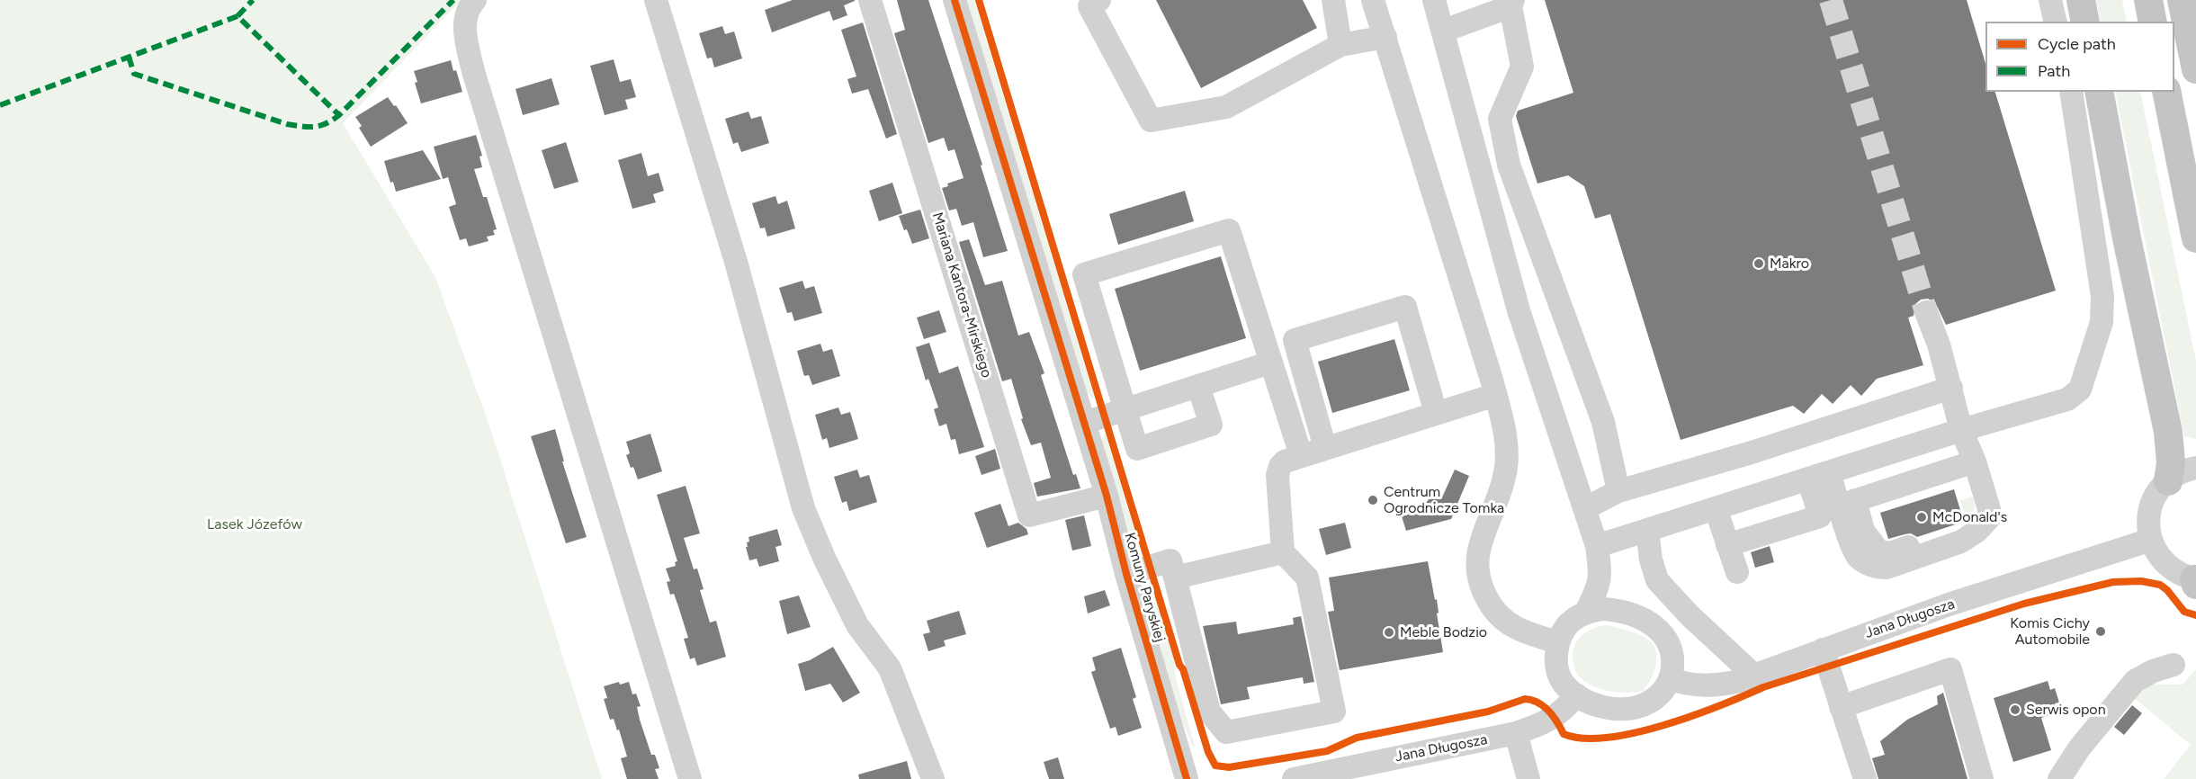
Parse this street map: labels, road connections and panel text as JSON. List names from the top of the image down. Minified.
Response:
{"streets":{"street":["Mariana Kantora-Mirskiego","Komuny Paryskiej","Jana Długosza"]},"crossings":[["Mariana Kantora-Mirskiego","Komuny Paryskiej"]],"parks":["Lasek Józefów"],"places":["Makro","Centrum Ogrodnicze Tomka","McDonald's","Komis Cichy Automobile","Meble Bodzio","Serwis opon"],"legend":["Cycle path","Path"]}
